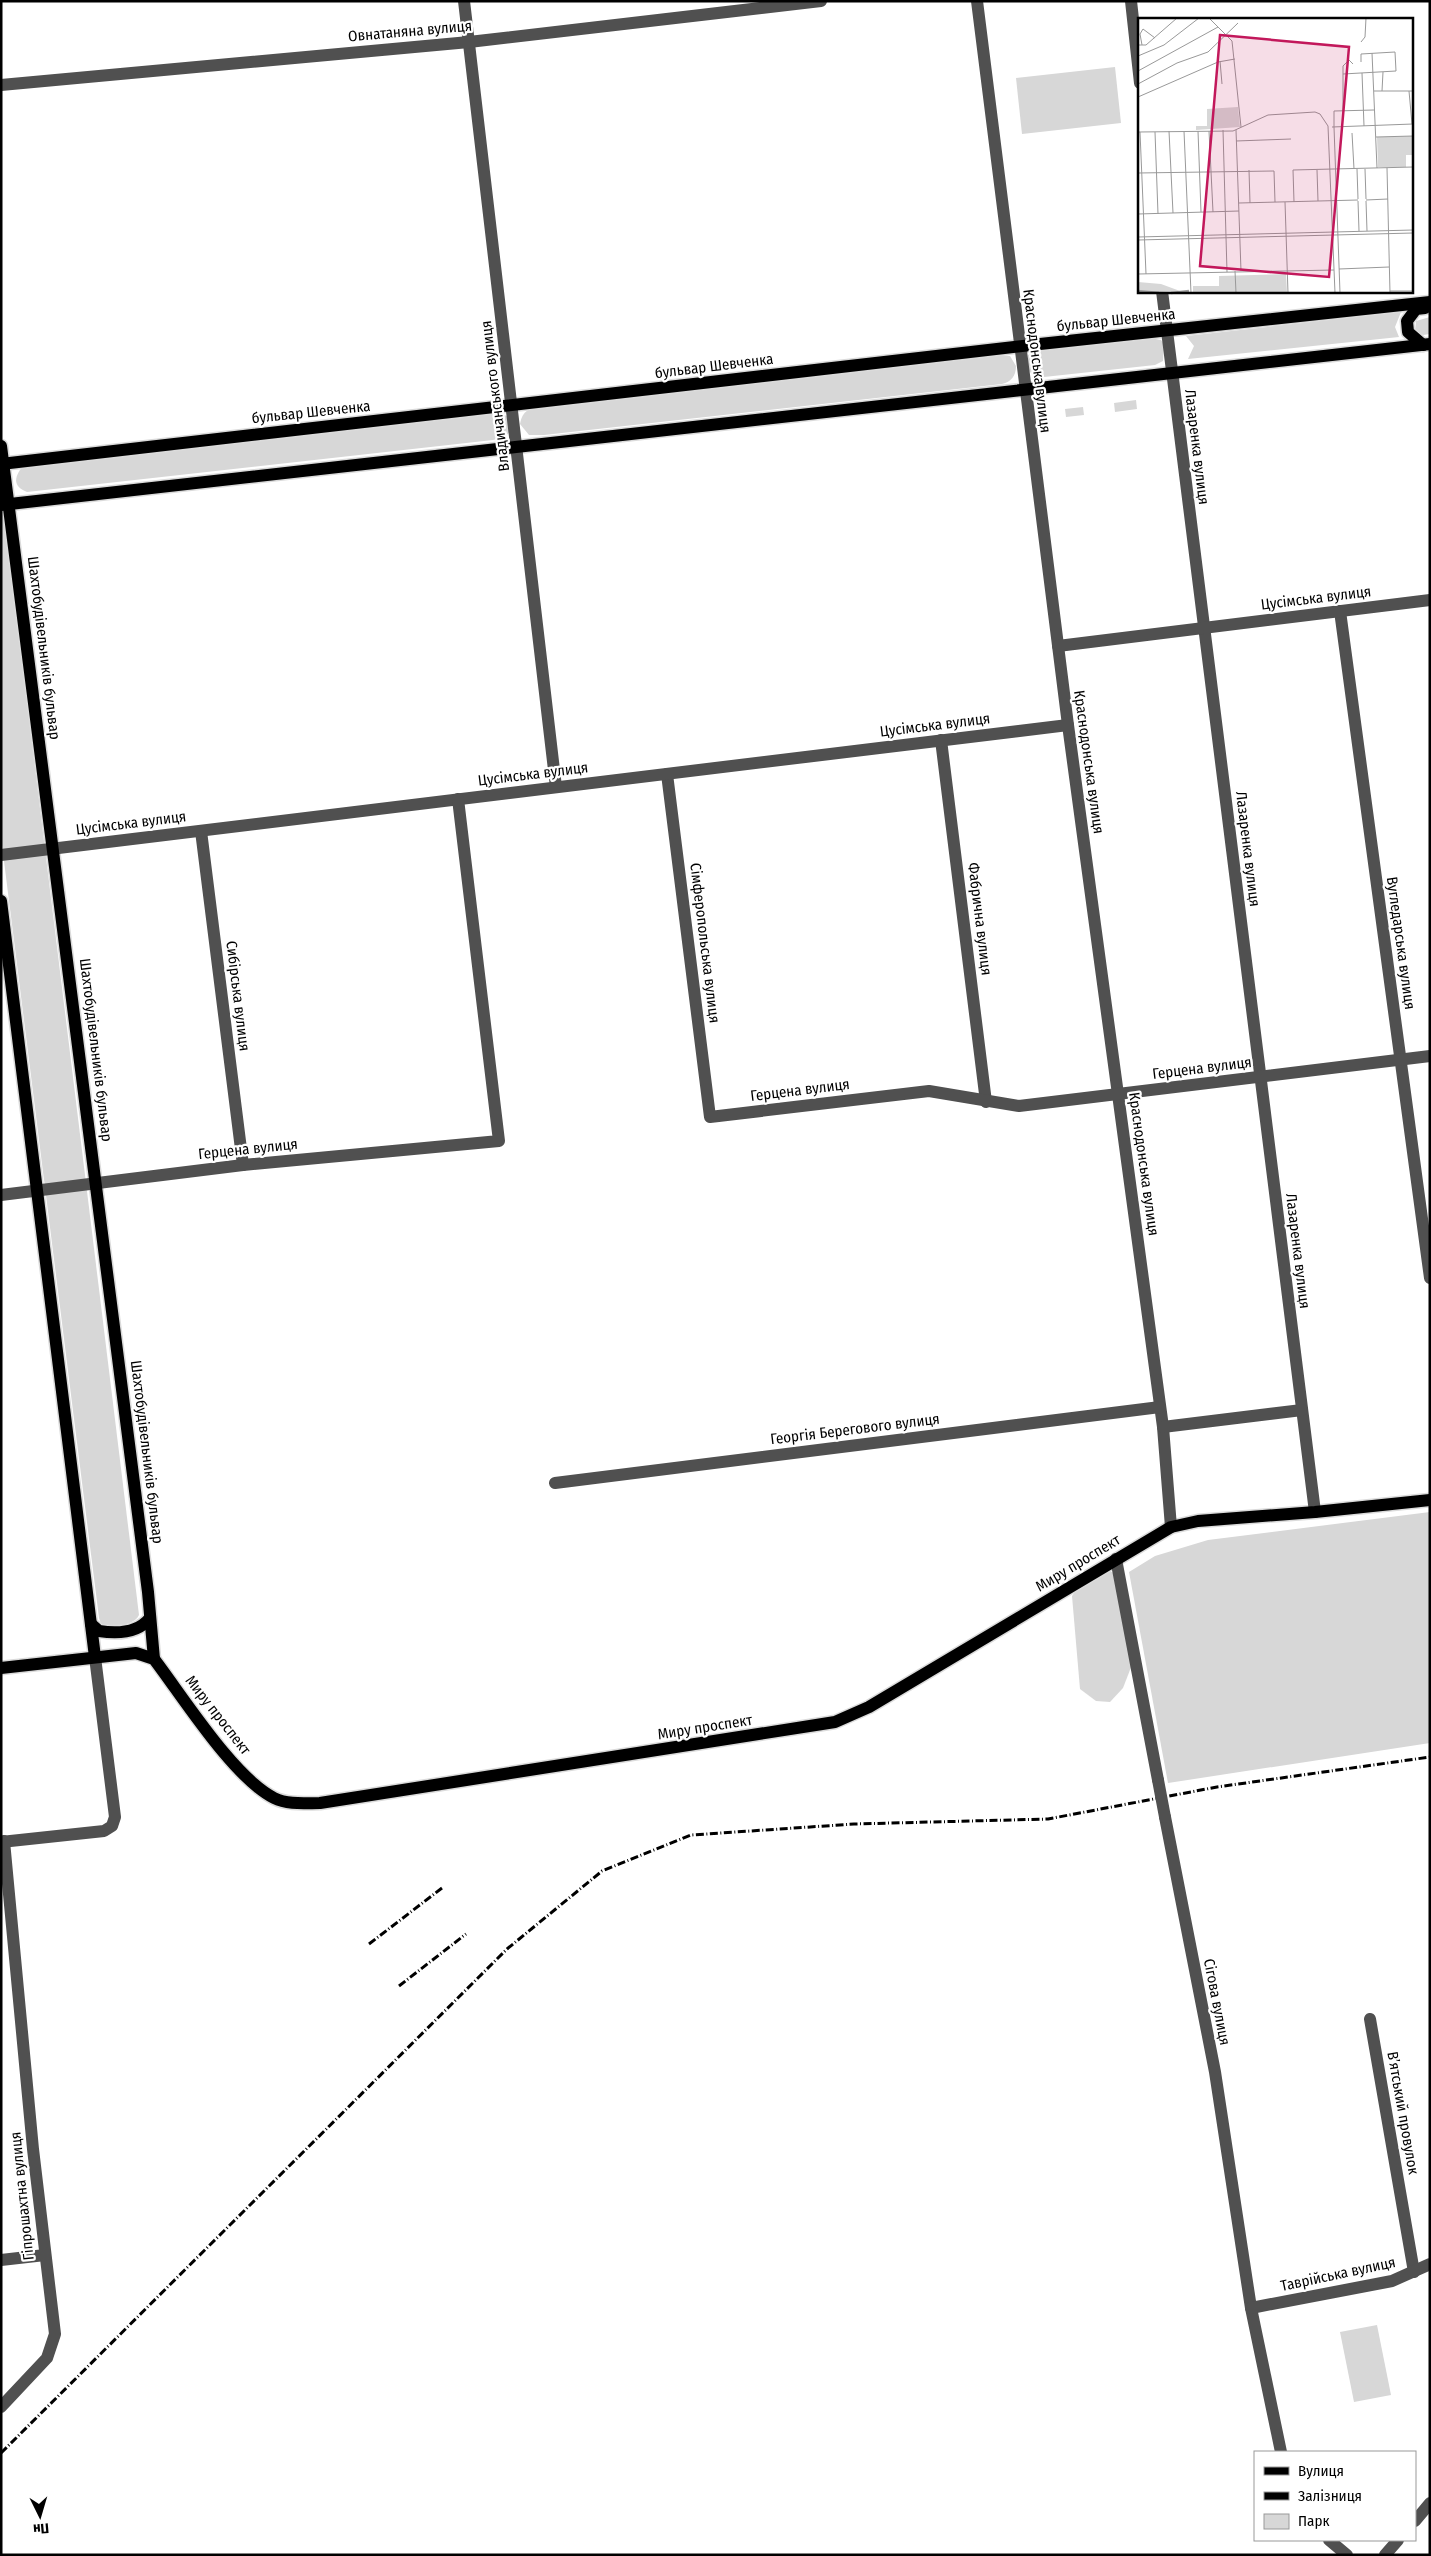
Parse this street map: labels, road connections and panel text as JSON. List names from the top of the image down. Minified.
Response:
{"streets":{"main road":["бульвар Шевченка","Шахтобудівельників бульвар","Миру проспект"],"street":["Овнатаняна вулиця","Краснодонська вулиця","Владичанського вулиця","Лазаренка вулиця","Цусімська вулиця","Фабрична вулиця","Сімферопольська вулиця","Вугледарська вулиця","Сибірська вулиця","Герцена вулиця","Георгія Берегового вулиця","Сігова вулиця","В’ятський провулок","Гіпрошахтна вулиця","Таврійська вулиця"]},"crossings":[["Овнатаняна вулиця","Владичанського вулиця"],["бульвар Шевченка","Краснодонська вулиця"],["бульвар Шевченка","Владичанського вулиця"],["бульвар Шевченка","Лазаренка вулиця"],["бульвар Шевченка","Шахтобудівельників бульвар"],["Краснодонська вулиця","Цусімська вулиця"],["Краснодонська вулиця","Герцена вулиця"],["Краснодонська вулиця","Георгія Берегового вулиця"],["Краснодонська вулиця","Миру проспект"],["Владичанського вулиця","Цусімська вулиця"],["Лазаренка вулиця","Цусімська вулиця"],["Лазаренка вулиця","Герцена вулиця"],["Лазаренка вулиця","Миру проспект"],["Цусімська вулиця","Шахтобудівельників бульвар"],["Цусімська вулиця","Фабрична вулиця"],["Цусімська вулиця","Сімферопольська вулиця"],["Цусімська вулиця","Вугледарська вулиця"],["Цусімська вулиця","Сибірська вулиця"],["Цусімська вулиця","Герцена вулиця"],["Шахтобудівельників бульвар","Герцена вулиця"],["Шахтобудівельників бульвар","Миру проспект"],["Фабрична вулиця","Герцена вулиця"],["Сімферопольська вулиця","Герцена вулиця"],["Вугледарська вулиця","Герцена вулиця"],["Сибірська вулиця","Герцена вулиця"],["Миру проспект","Сігова вулиця"],["Сігова вулиця","Таврійська вулиця"],["В’ятський провулок","Таврійська вулиця"]],"legend":["Вулиця","Залізниця","Парк"],"north":"bottom"}
